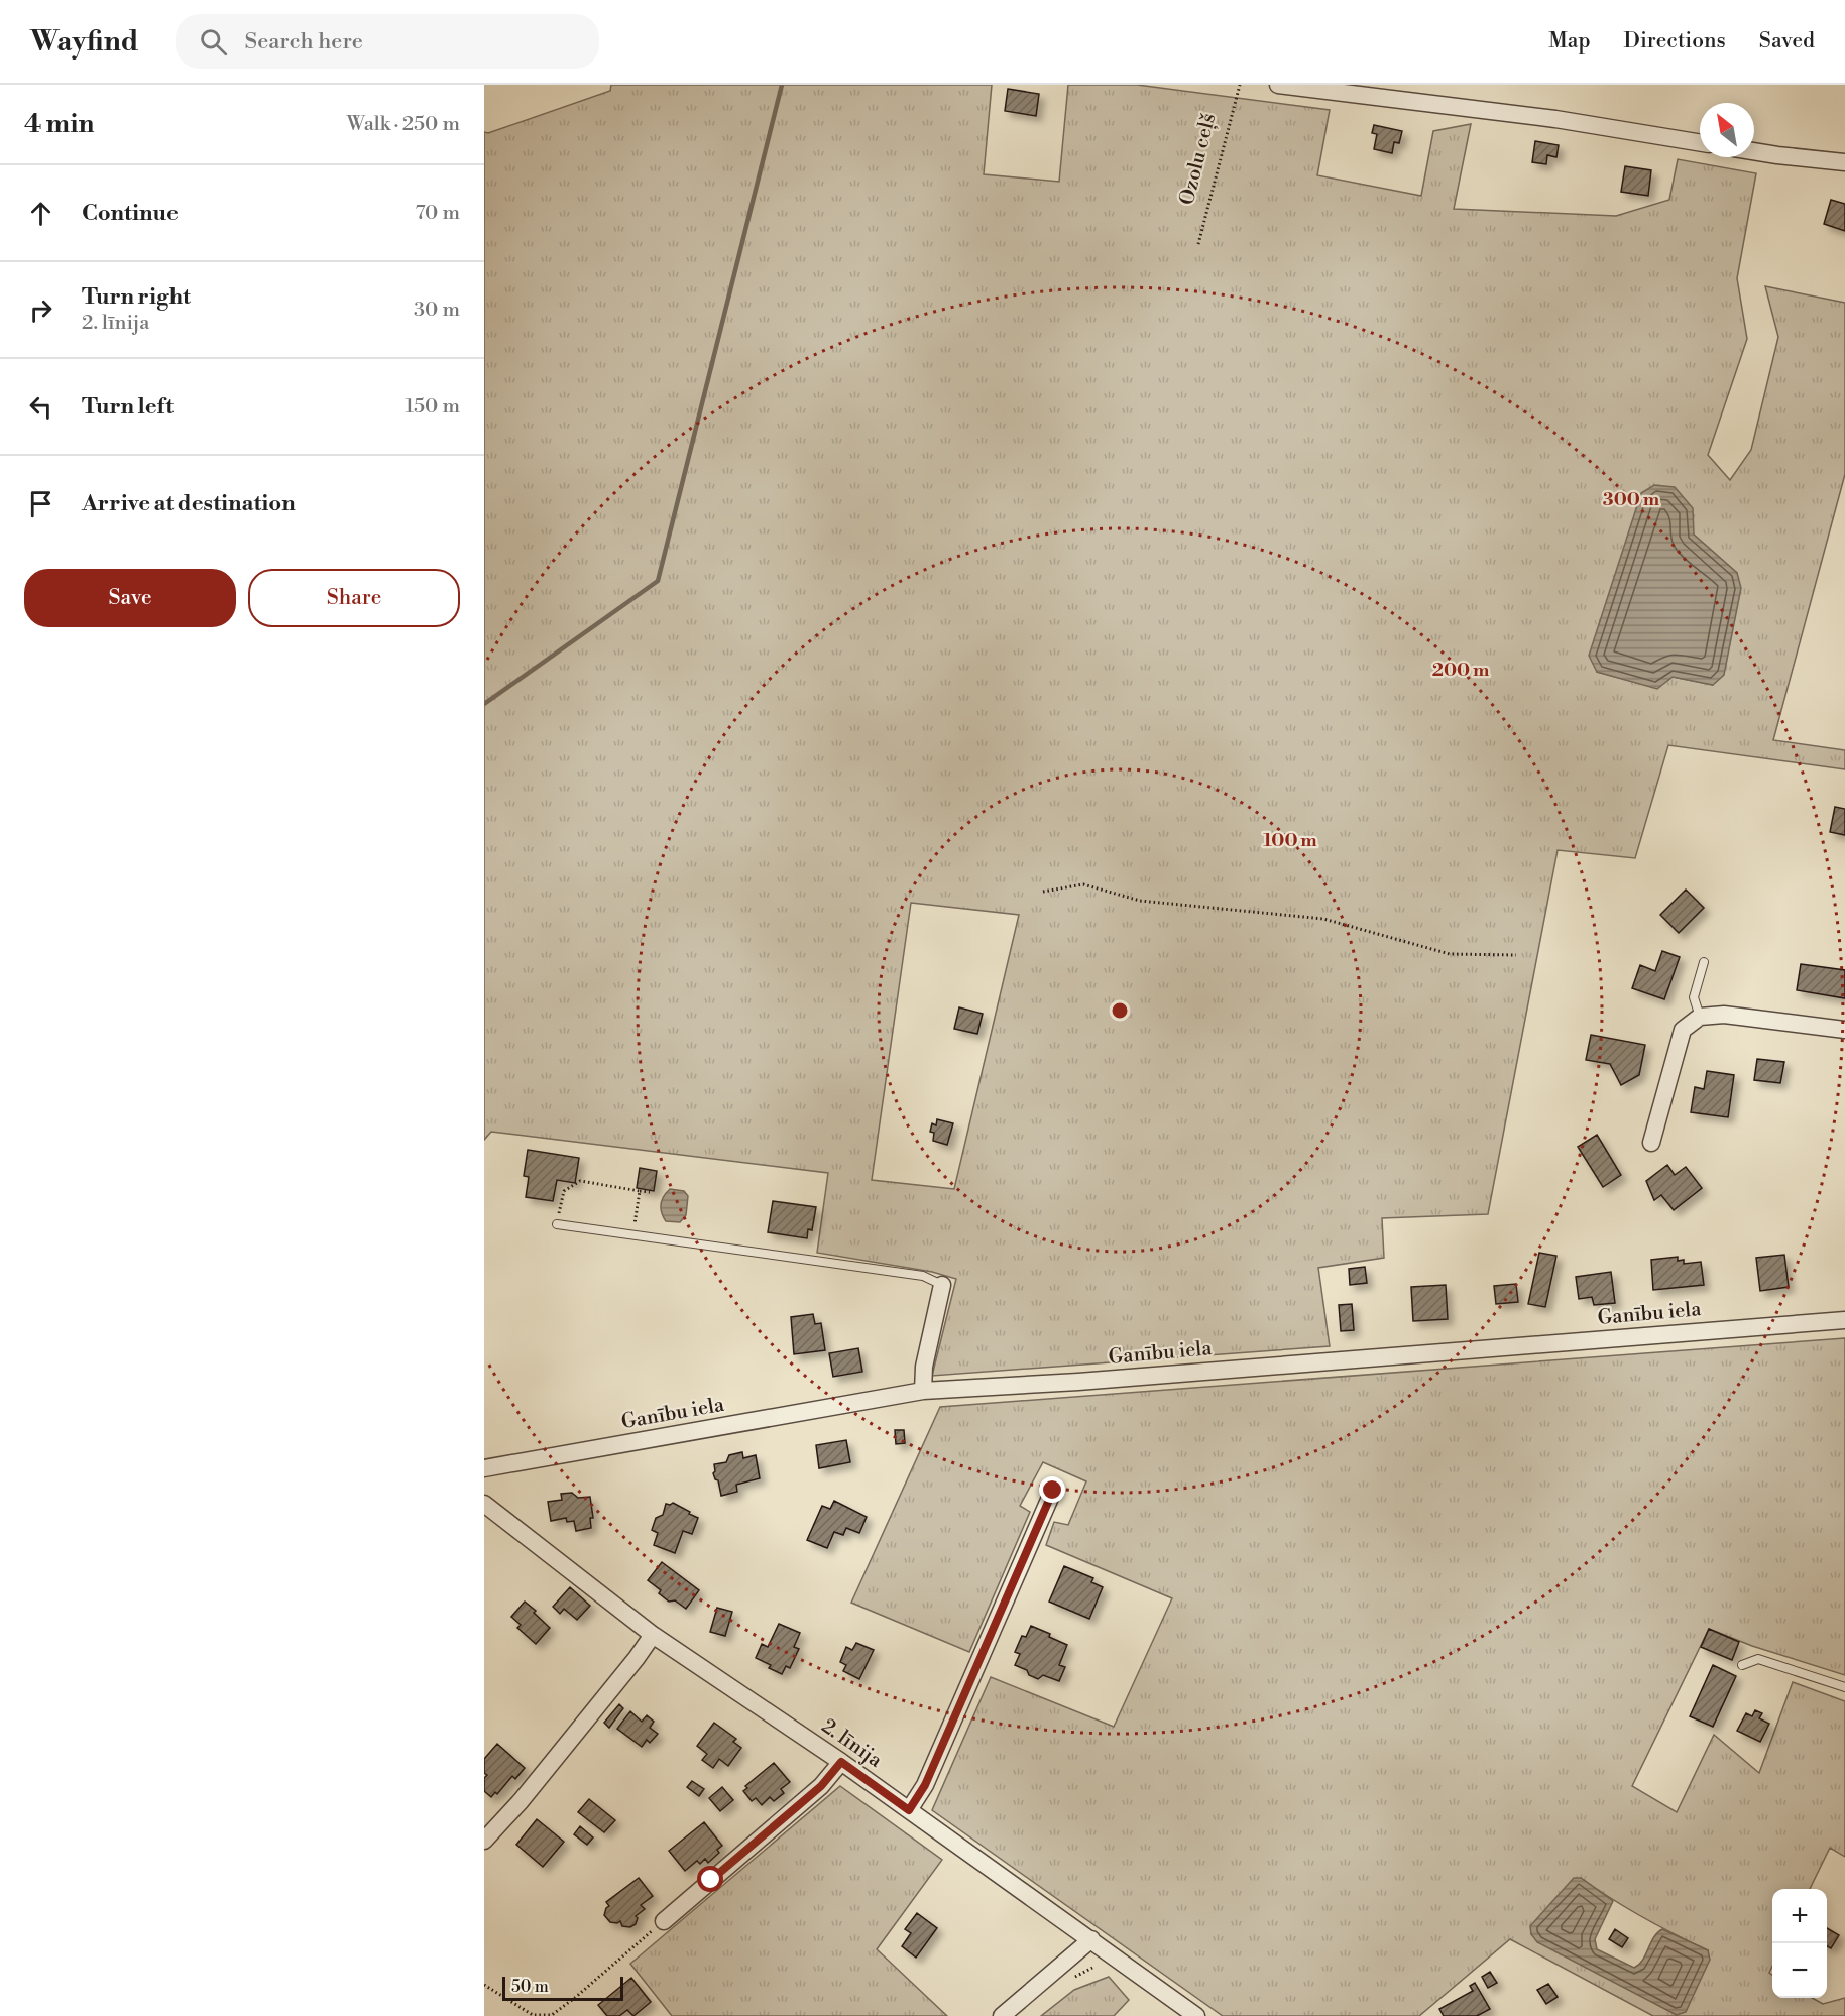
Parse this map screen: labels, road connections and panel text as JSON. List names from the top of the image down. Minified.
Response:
{"streets":{"street":["Ganību iela","2. līnija"],"path":["Ozolu ceļš"]},"scale_bar":"50 m","north":"top left","page":{"header":"Wayfind","search":"Search here","nav":["Map","Directions","Saved"],"heading":["4 min","Walk · 250 m"],"list":[["Continue","70 m"],["Turn right","2. līnija","30 m"],["Turn left","150 m"],"Arrive at destination"],"buttons":["Save","Share"],"map_buttons":["+","−"],"scale":"50 m"},"rings":["300 m","200 m","100 m"]}
